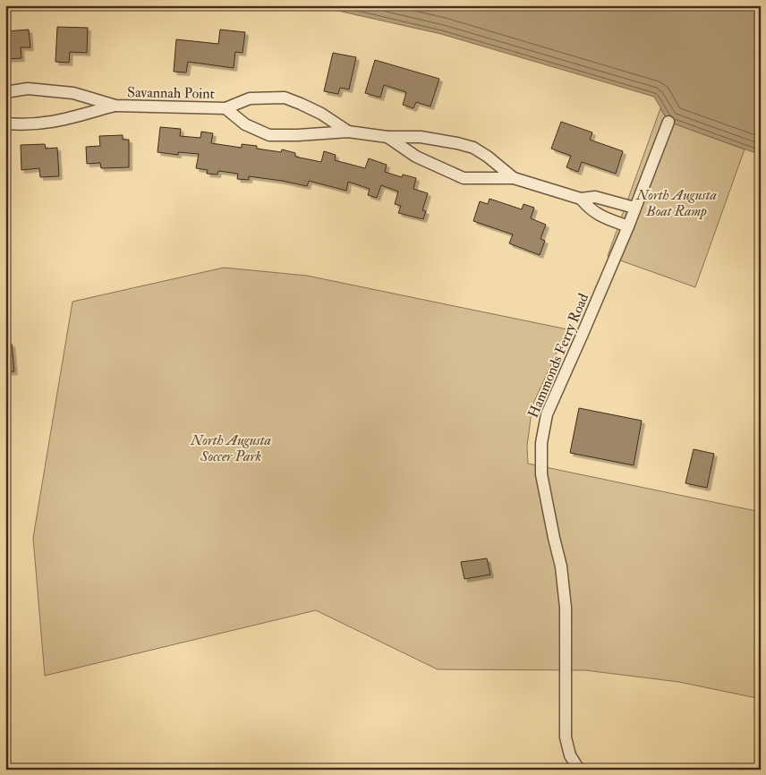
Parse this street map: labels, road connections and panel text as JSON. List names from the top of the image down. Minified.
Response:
{"streets":{"street":["Savannah Point","Hammonds Ferry Road"]},"crossings":[["Savannah Point","Hammonds Ferry Road"]],"parks":["North Augusta Boat Ramp","North Augusta Soccer Park"]}
